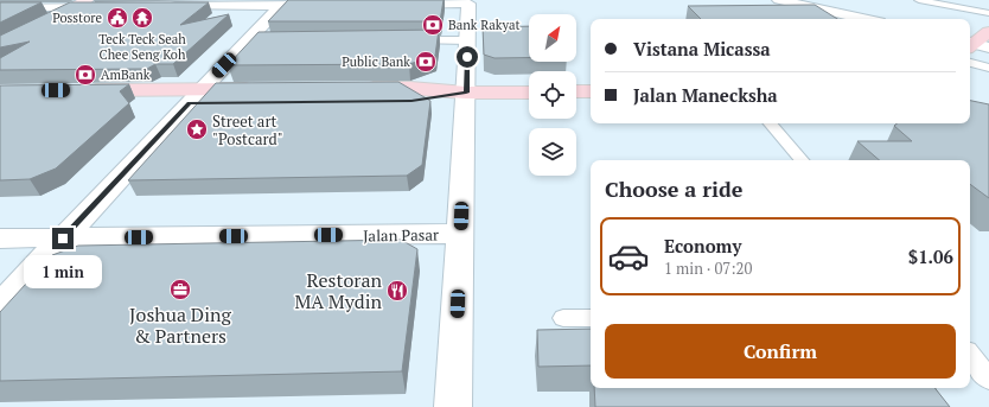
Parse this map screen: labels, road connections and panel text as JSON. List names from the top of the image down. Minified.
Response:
{"streets":{"street":["Jalan Pasar"]},"places":{"public building":["Posstore"],"temple":["Teck Teck Seah Chee Seng Koh"],"bank":["Bank Rakyat","Public Bank","AmBank"],"place":["Street art \"Postcard\""],"office":["Joshua Ding & Partners"],"restaurant":["Restoran MA Mydin"]},"north":"top right","page":{"banner":["Vistana Micassa","Jalan Manecksha"],"heading":"Choose a ride","list":[{"name":"Economy","note":"1 min · 07:20","value":"$1.06"}],"bubble":"1 min","buttons":"Confirm"}}
